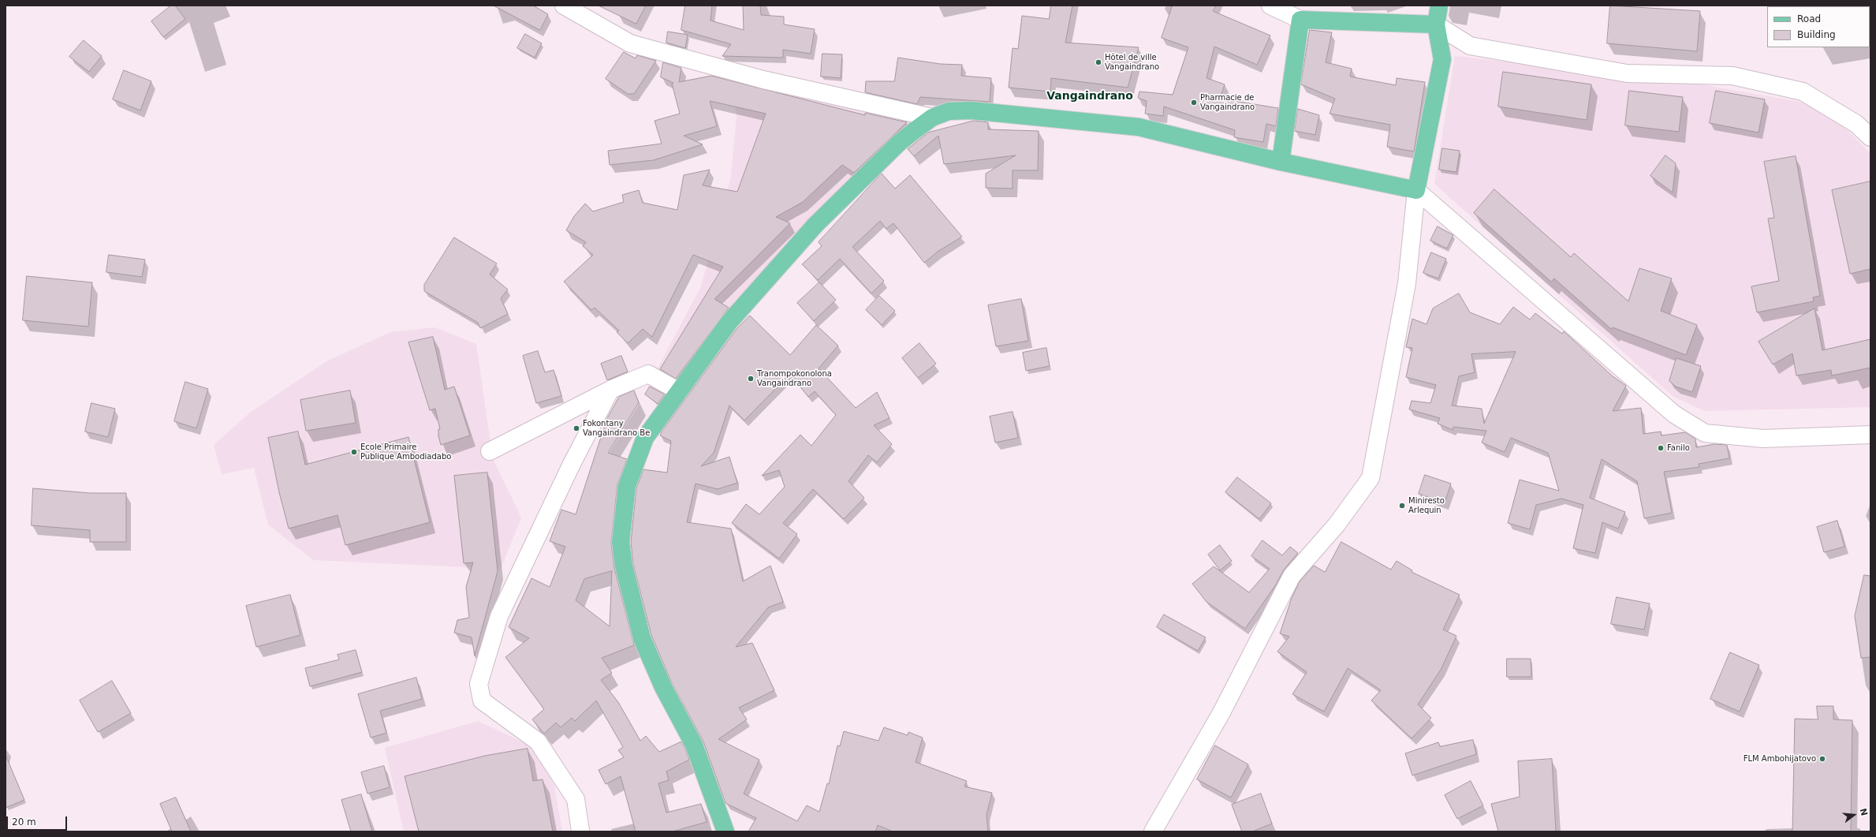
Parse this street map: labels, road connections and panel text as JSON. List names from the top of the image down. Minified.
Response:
{"districts":["Vangaindrano"],"places":["Hôtel de ville Vangaindrano","Pharmacie de Vangaindrano","Tranompokonolona Vangaindrano","Fokontany Vangaindrano Be","Fanilo","Ecole Primaire Publique Ambodiadabo","Miniresto Arlequin","FLM Ambohijatovo"],"legend":["Road","Building"],"scale_bar":"20 m","north":"right"}
